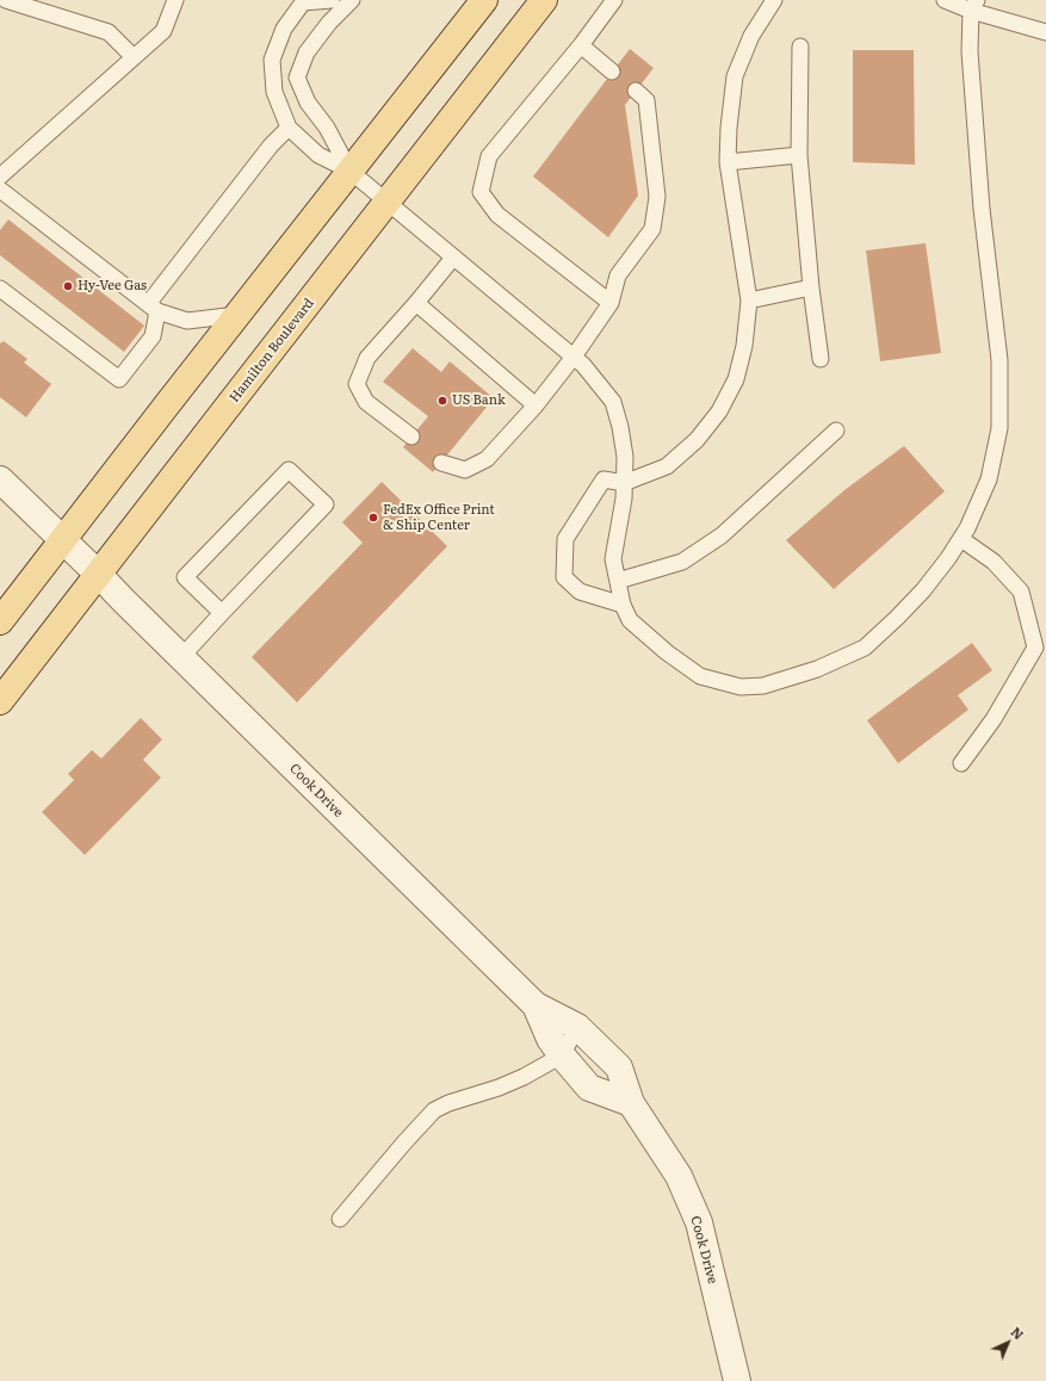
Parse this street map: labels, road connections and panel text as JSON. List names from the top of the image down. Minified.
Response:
{"streets":{"main road":["Hamilton Boulevard"],"street":["Cook Drive"]},"crossings":[["Hamilton Boulevard","Cook Drive"]],"places":["Hy-Vee Gas","US Bank","FedEx Office Print & Ship Center"],"north":"top right"}
